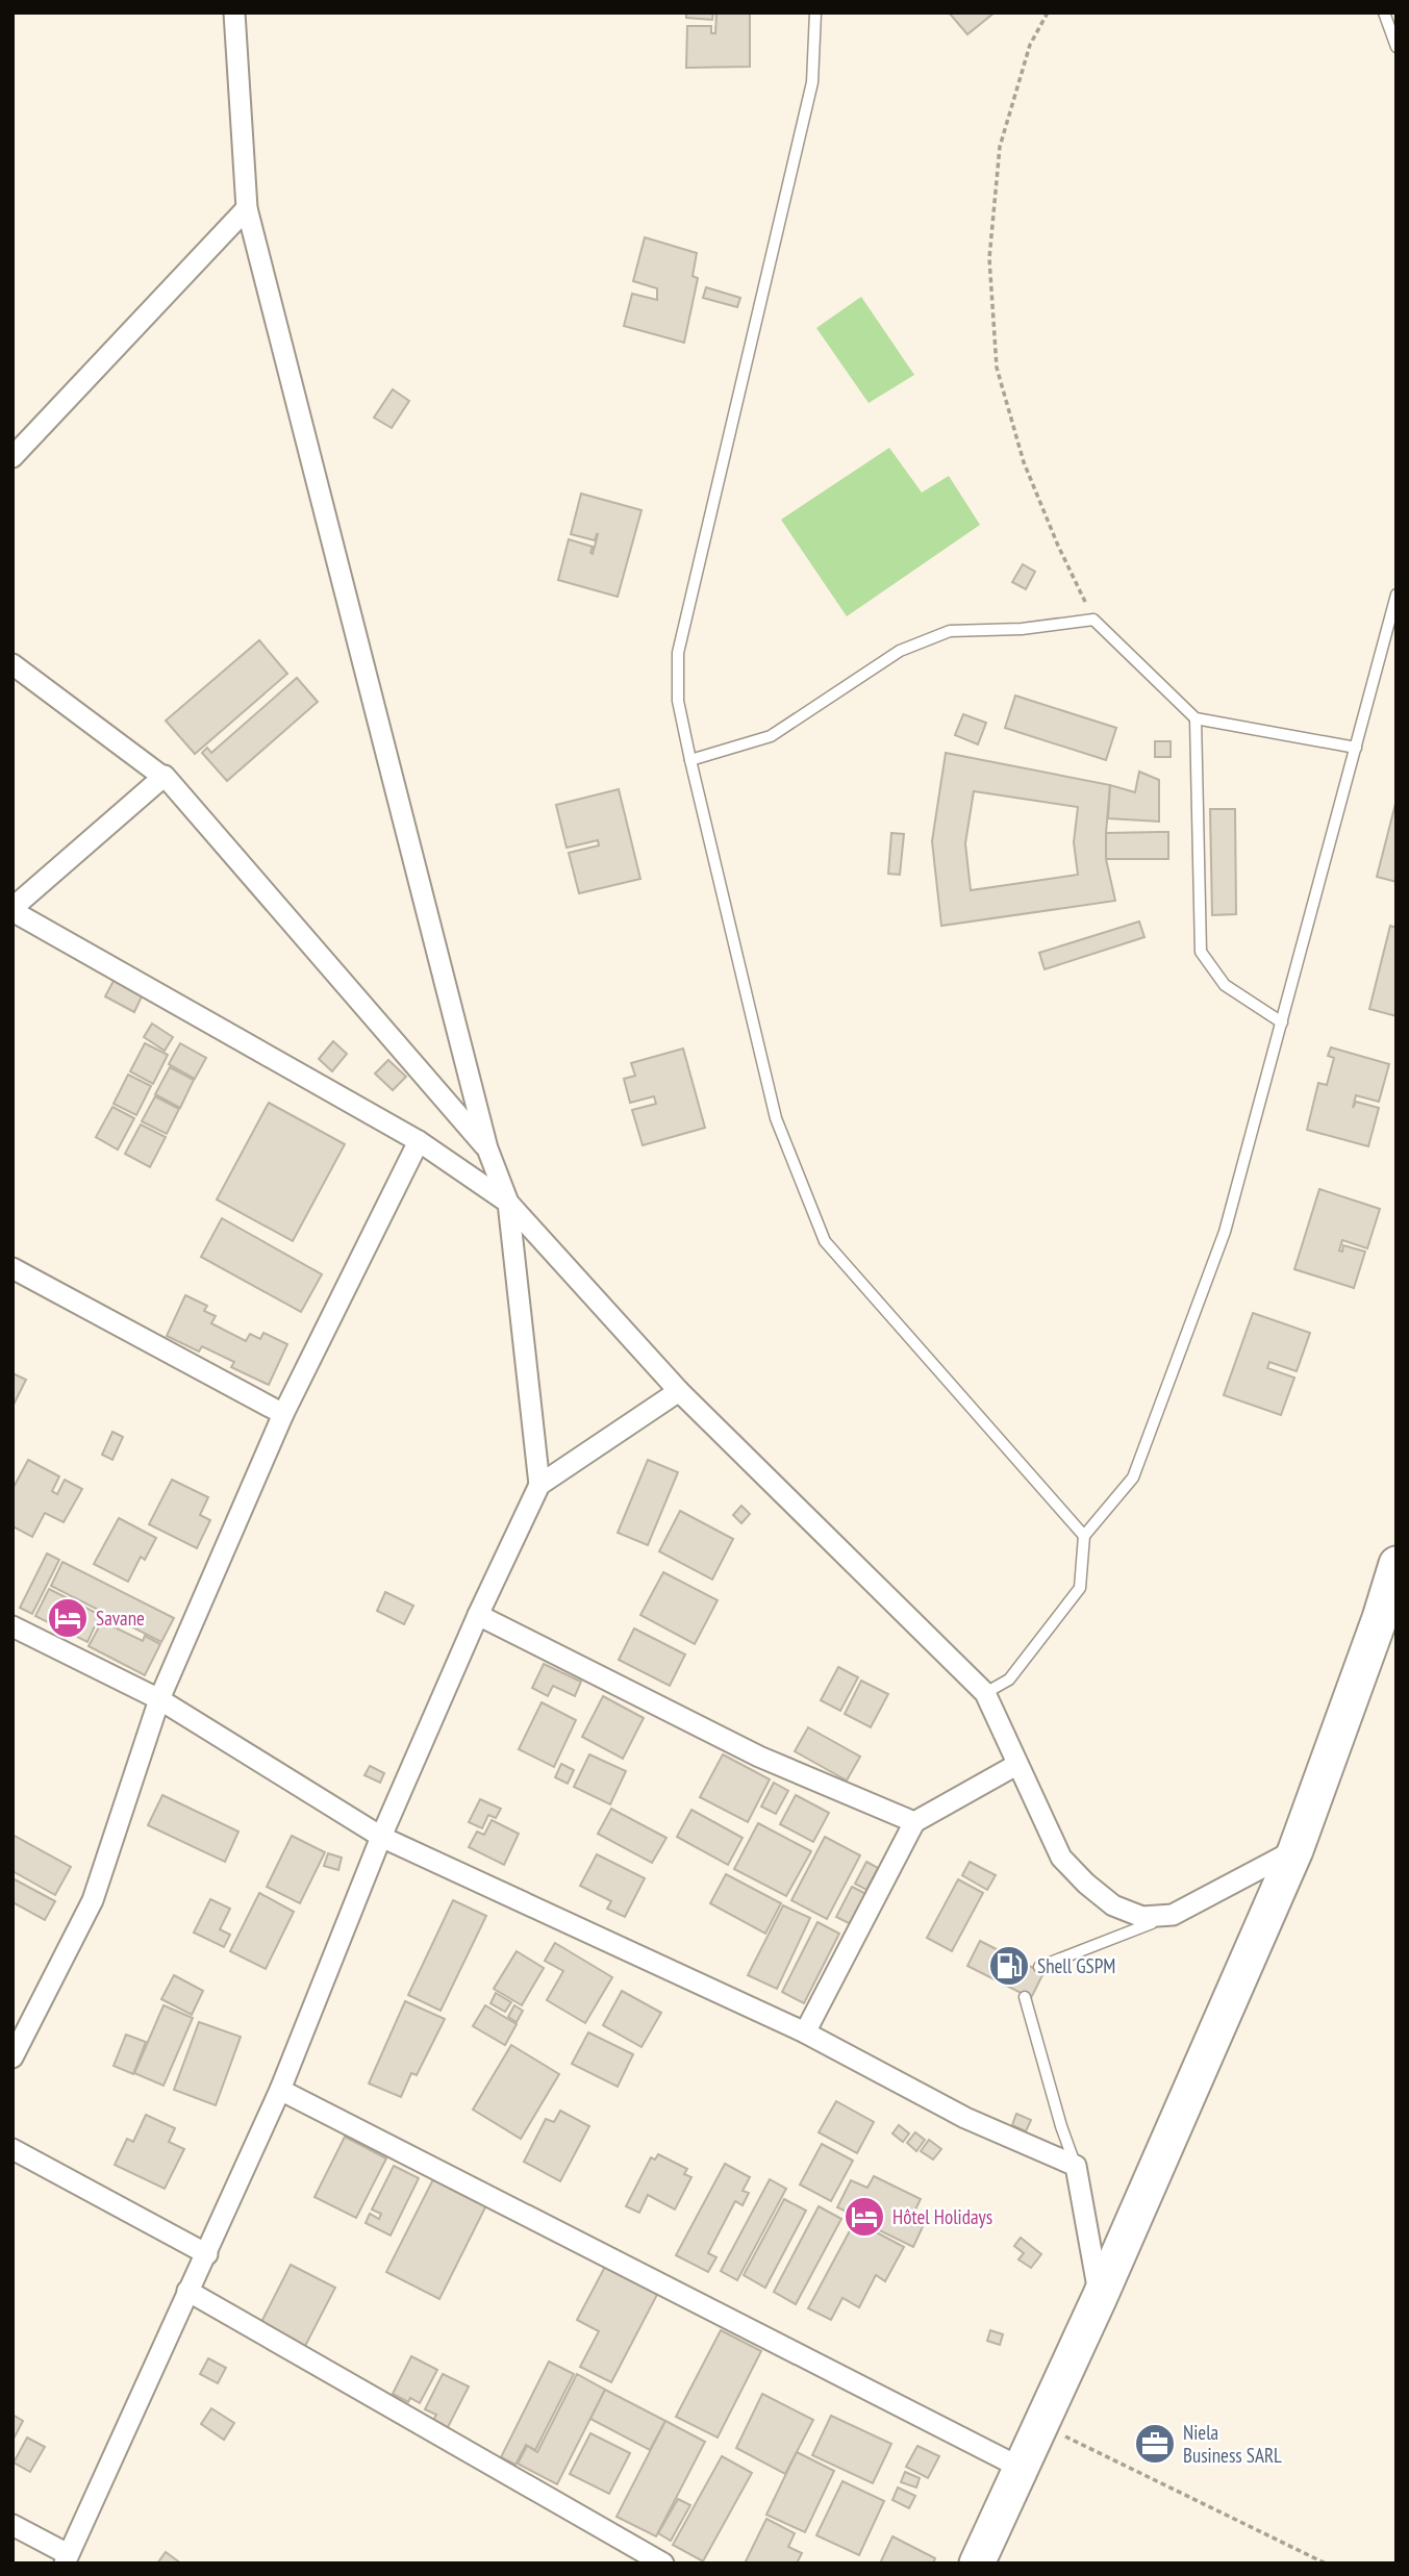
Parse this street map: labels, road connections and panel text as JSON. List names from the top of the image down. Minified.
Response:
{"places":{"hotel":["Savane","Hôtel Holidays"],"fuel station":["Shell GSPM"],"office":["Niela Business SARL"]}}
